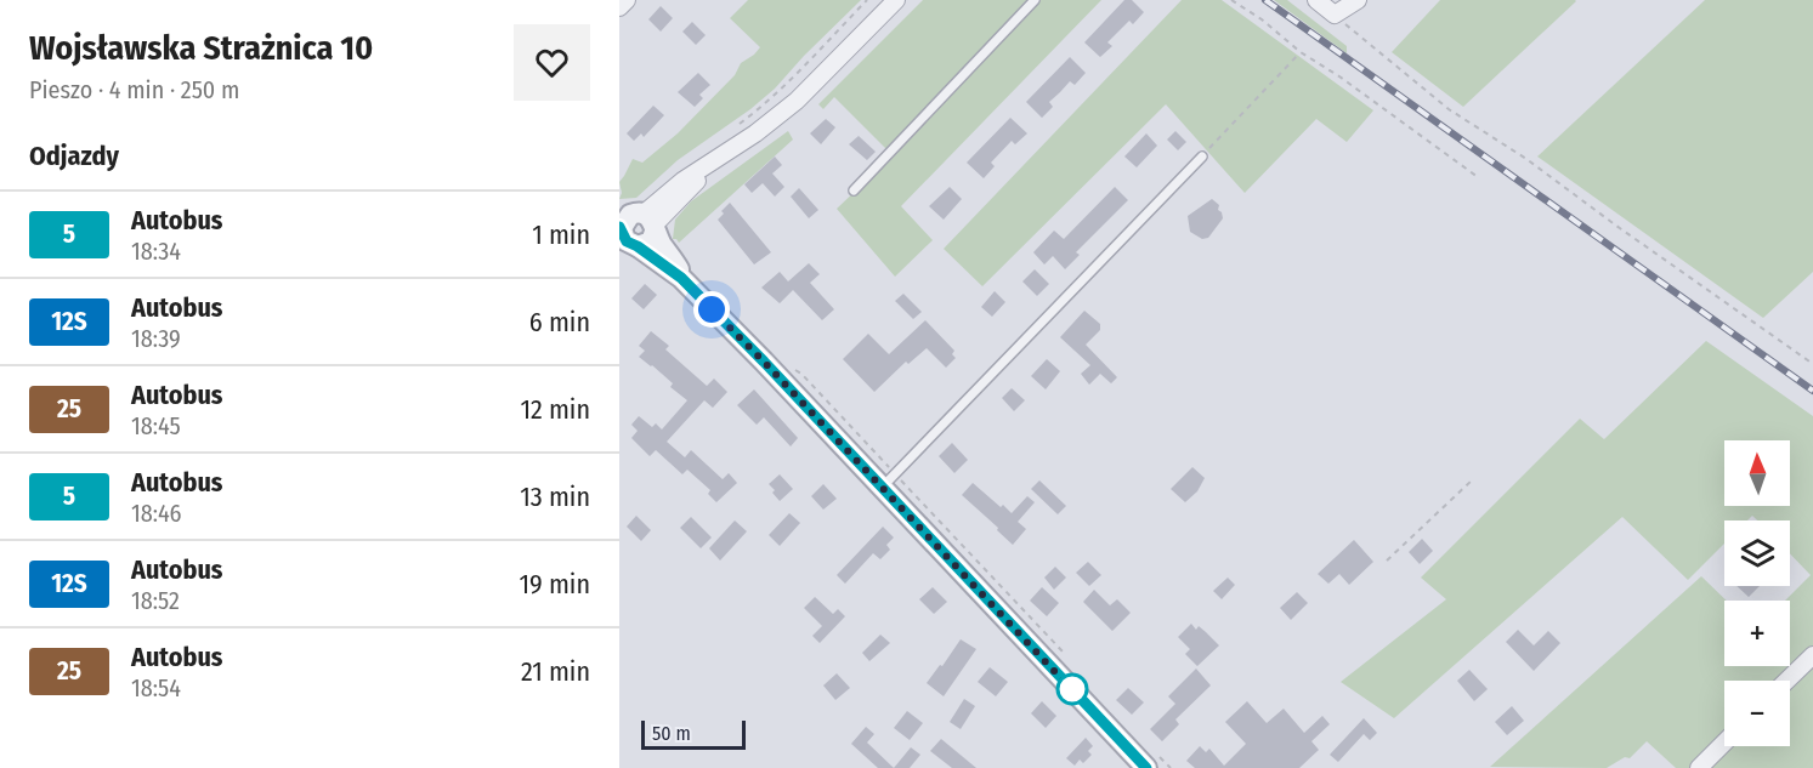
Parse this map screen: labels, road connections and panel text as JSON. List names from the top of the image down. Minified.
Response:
{"lines":["bus line 5"],"scale_bar":"50 m","north":"top","page":{"heading":[["Wojsławska Strażnica 10","Pieszo · 4 min · 250 m"],"Odjazdy"],"list":[{"mark":"5","name":"Autobus","note":"18:34","value":"1 min"},{"mark":"12S","name":"Autobus","note":"18:39","value":"6 min"},{"mark":"25","name":"Autobus","note":"18:45","value":"12 min"},{"mark":"5","name":"Autobus","note":"18:46","value":"13 min"},{"mark":"12S","name":"Autobus","note":"18:52","value":"19 min"},{"mark":"25","name":"Autobus","note":"18:54","value":"21 min"}],"map_buttons":["+","−"],"scale":"50 m"}}
